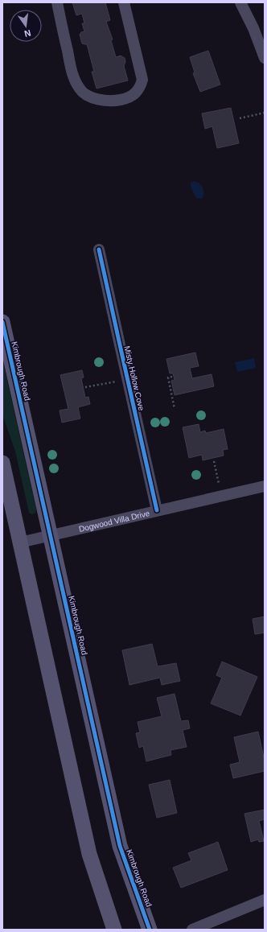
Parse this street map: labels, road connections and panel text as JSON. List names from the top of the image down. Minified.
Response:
{"streets":{"street":["Kimbrough Road","Misty Hollow Cove","Dogwood Villa Drive"]},"crossings":[["Kimbrough Road","Dogwood Villa Drive"],["Misty Hollow Cove","Dogwood Villa Drive"]],"north":"bottom"}
